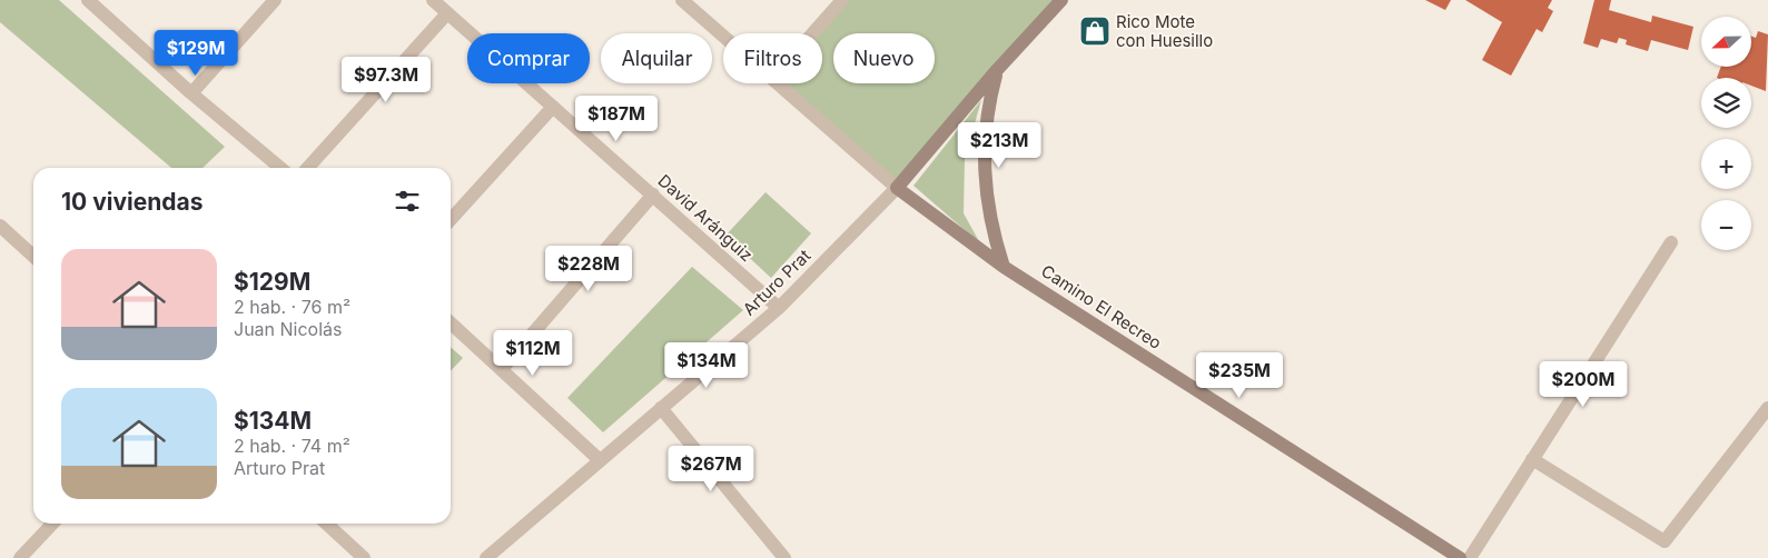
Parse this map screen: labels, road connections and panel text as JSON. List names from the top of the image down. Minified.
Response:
{"streets":{"main road":["Arturo Prat","Camino El Recreo"],"street":["David Aránguiz"]},"crossings":[["David Aránguiz","Arturo Prat"],["Arturo Prat","Camino El Recreo"]],"places":{"shop":["Rico Mote con Huesillo"]},"north":"left","page":{"map_buttons":["+","−"],"price":["$129M","$97.3M","$187M","$213M","$228M","$112M","$134M","$235M","$200M","$267M"],"chip":["Comprar","Alquilar","Filtros","Nuevo"],"heading":"10 viviendas","list":[{"name":"$129M","note":"2 hab. · 76 m² · Juan Nicolás"},{"name":"$134M","note":"2 hab. · 74 m² · Arturo Prat"}]}}
